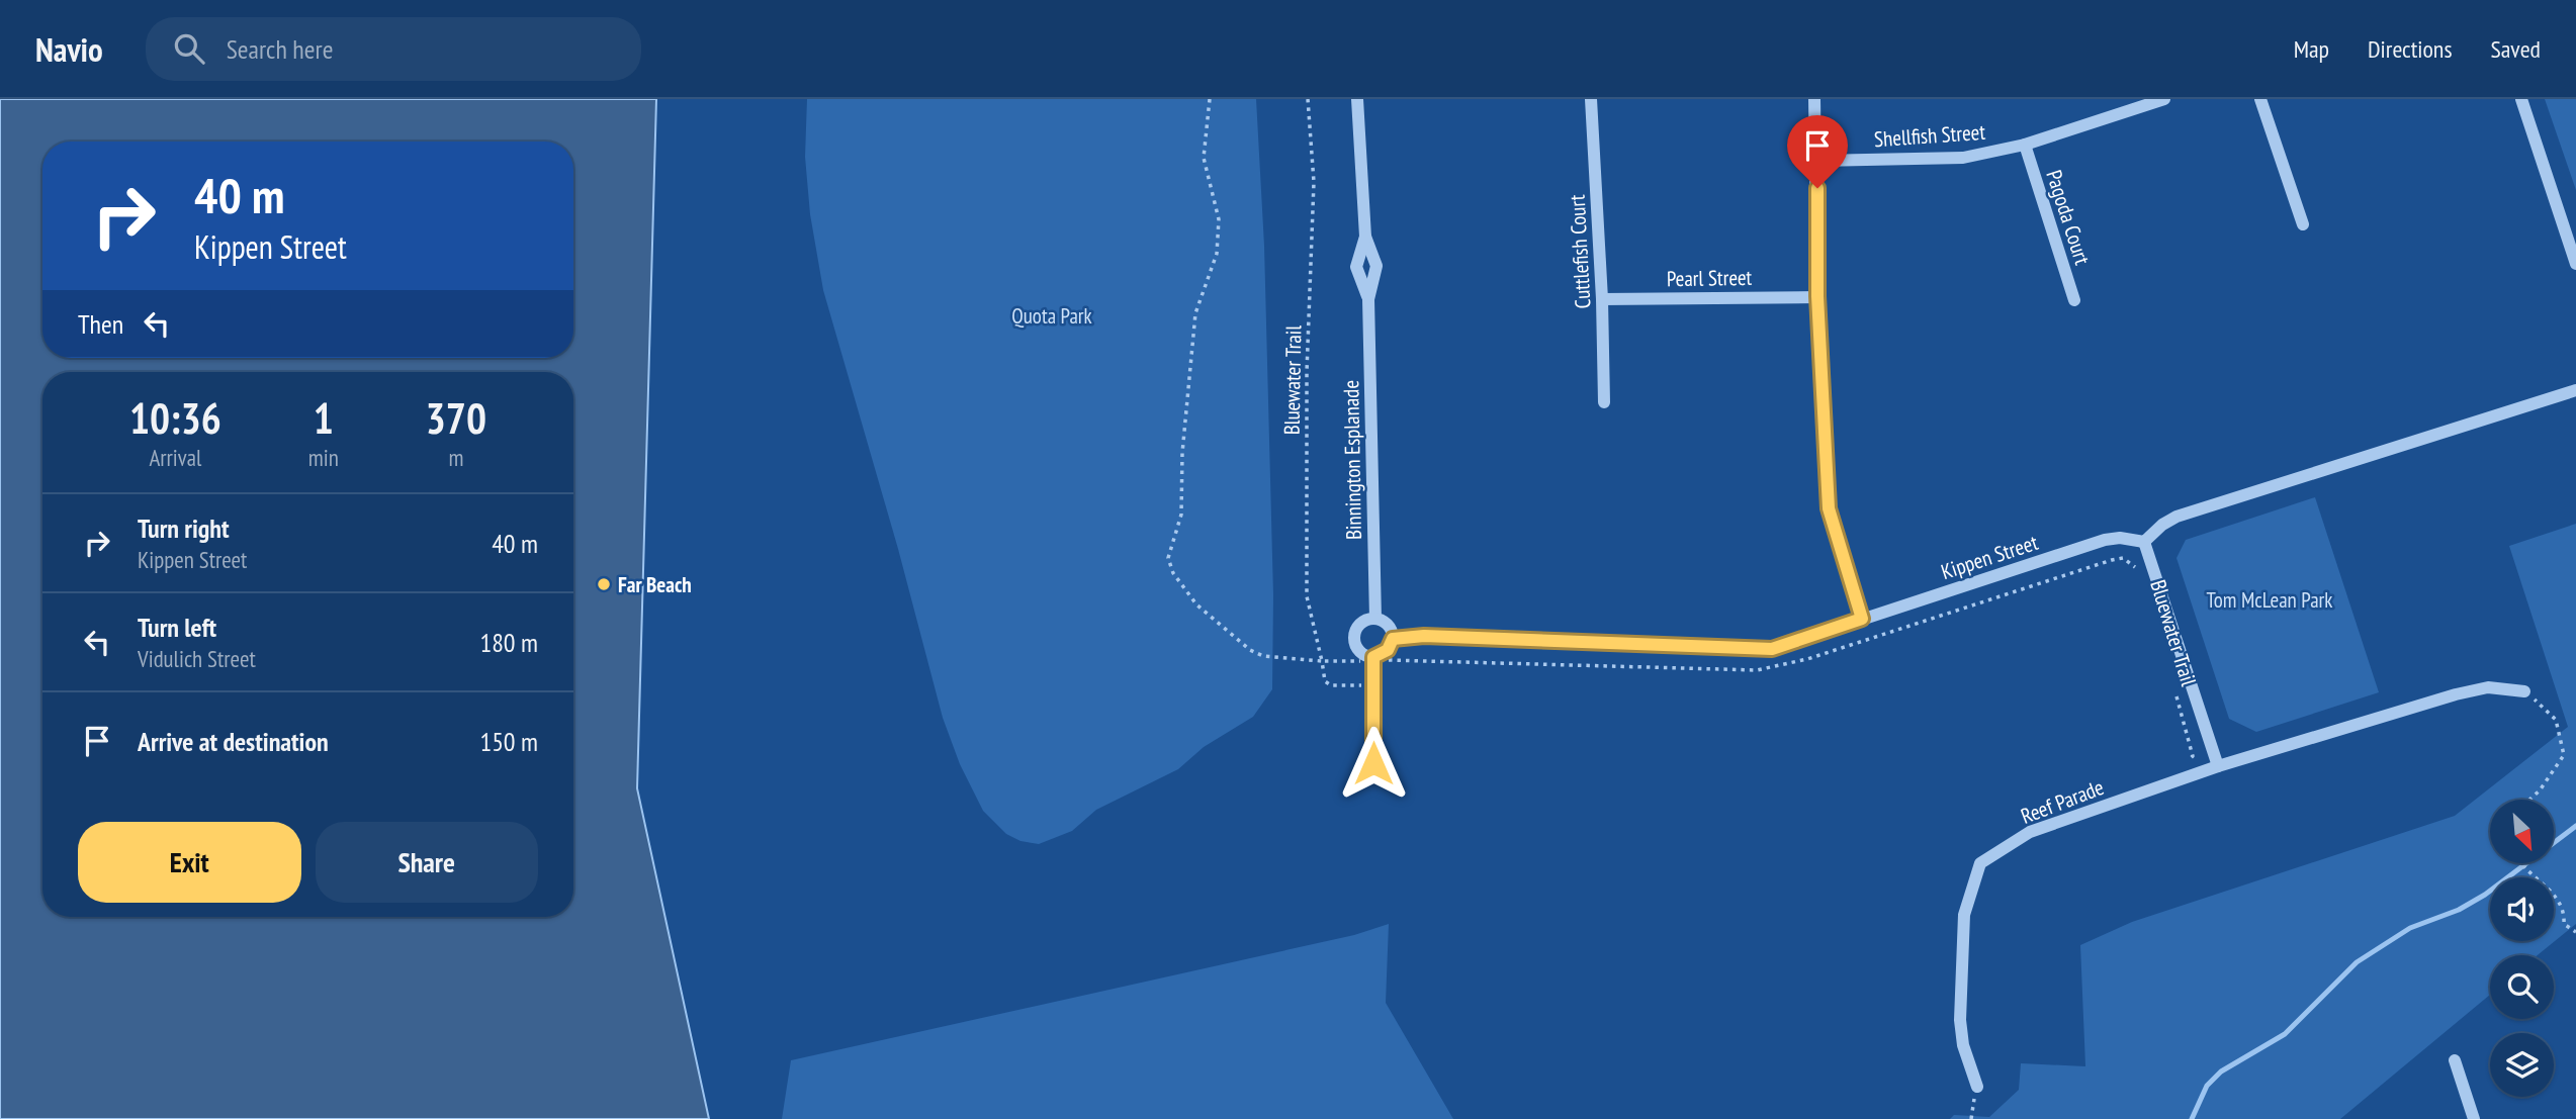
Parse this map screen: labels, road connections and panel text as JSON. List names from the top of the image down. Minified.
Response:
{"streets":{"street":["Shellfish Street","Pagoda Court","Cuttlefish Court","Pearl Street","Binnington Esplanade","Kippen Street","Reef Parade"],"path":["Bluewater Trail"]},"crossings":[["Shellfish Street","Pagoda Court"],["Cuttlefish Court","Pearl Street"],["Bluewater Trail","Binnington Esplanade"],["Bluewater Trail","Kippen Street"],["Binnington Esplanade","Kippen Street"]],"parks":["Quota Park","Tom McLean Park"],"places":["Far Beach"],"north":"bottom right","page":{"header":"Navio","search":"Search here","nav":["Map","Directions","Saved"],"turn":["40 m","Kippen Street"],"then":"Then","eta":["10:36","Arrival","1","min","370","m"],"list":[{"name":"Turn right","note":"Kippen Street","value":"40 m"},{"name":"Turn left","note":"Vidulich Street","value":"180 m"},{"name":"Arrive at destination","value":"150 m"}],"buttons":["Exit","Share"]}}
